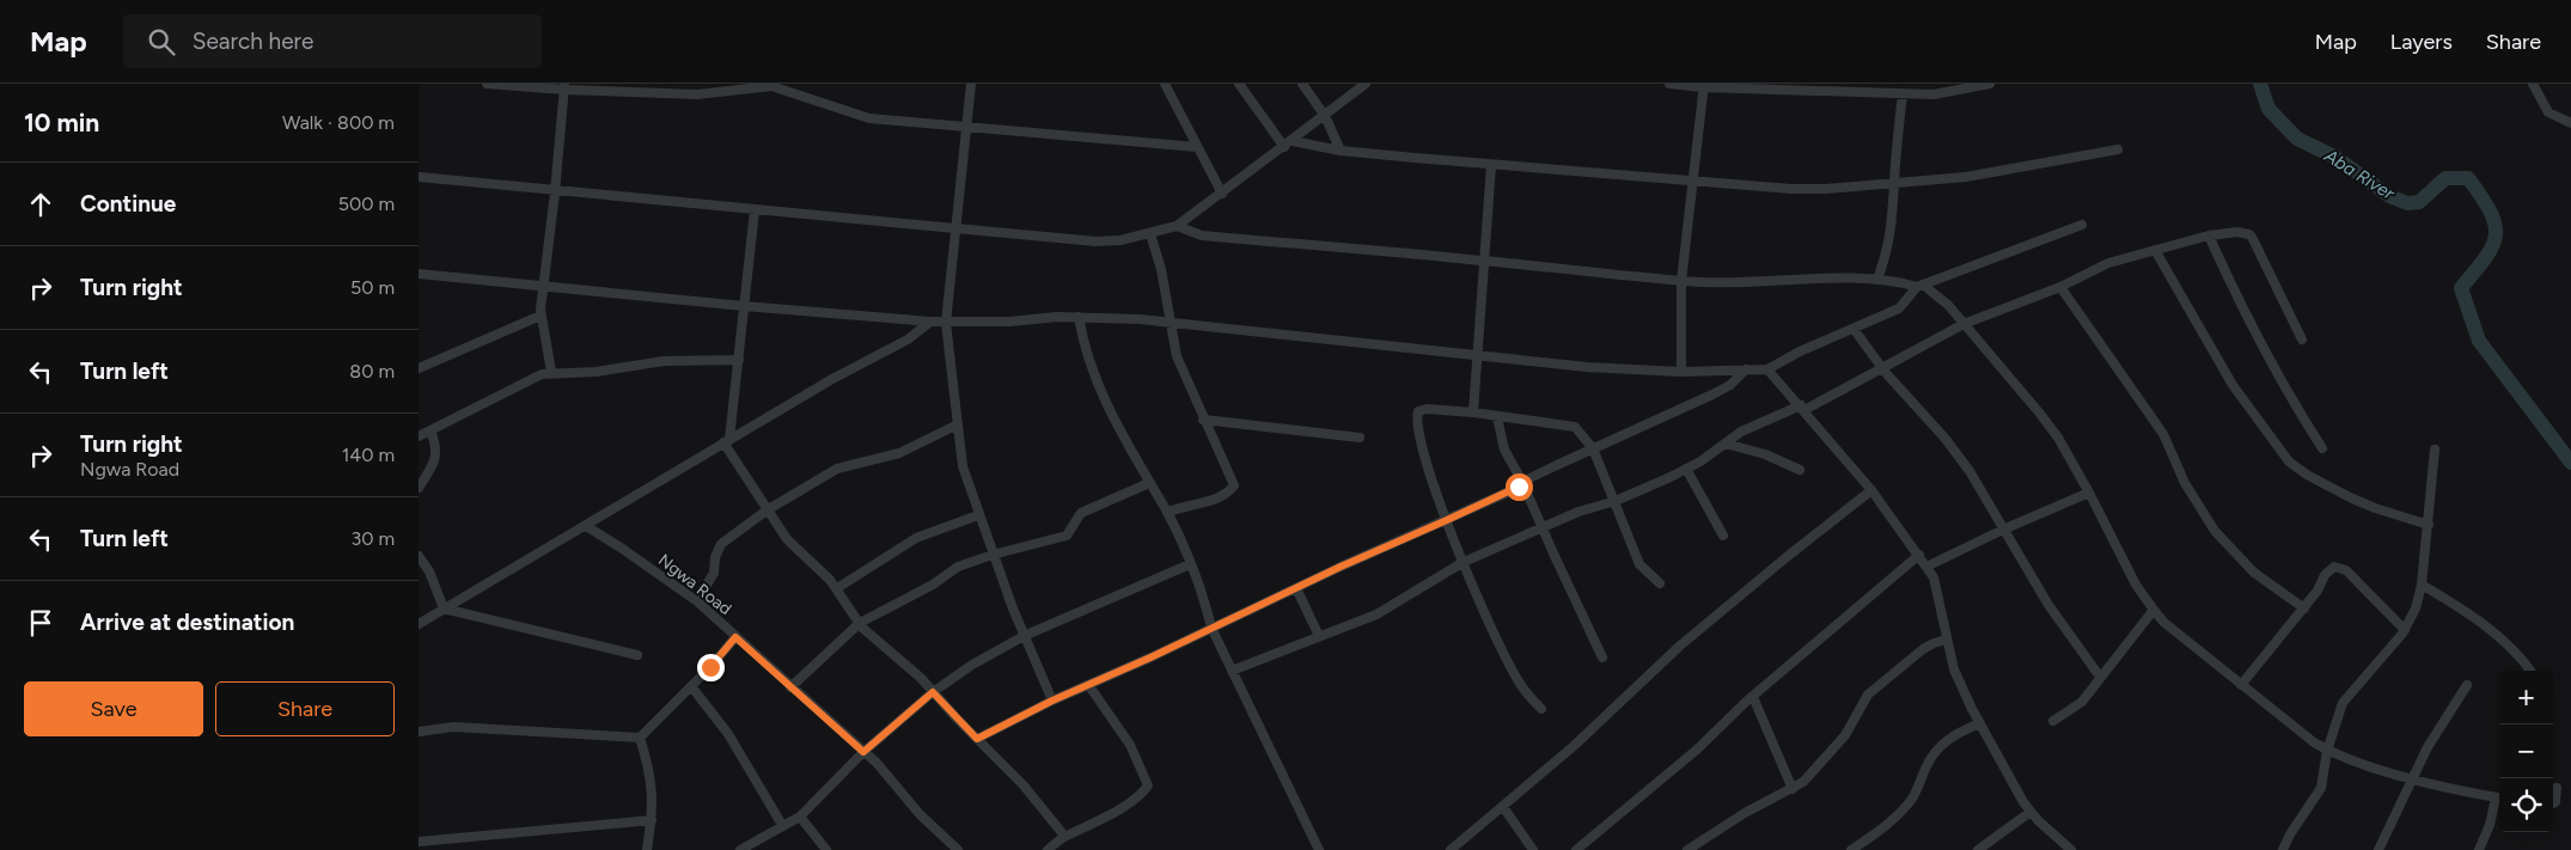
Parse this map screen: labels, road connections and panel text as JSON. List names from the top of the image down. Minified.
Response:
{"streets":{"street":["Ngwa Road"]},"water":["Aba River"],"page":{"header":"Map","search":"Search here","nav":["Map","Layers","Share"],"heading":["10 min","Walk · 800 m"],"list":[["Continue","500 m"],["Turn right","50 m"],["Turn left","80 m"],["Turn right","Ngwa Road","140 m"],["Turn left","30 m"],"Arrive at destination"],"buttons":["Save","Share"],"map_buttons":["+","−"]}}
